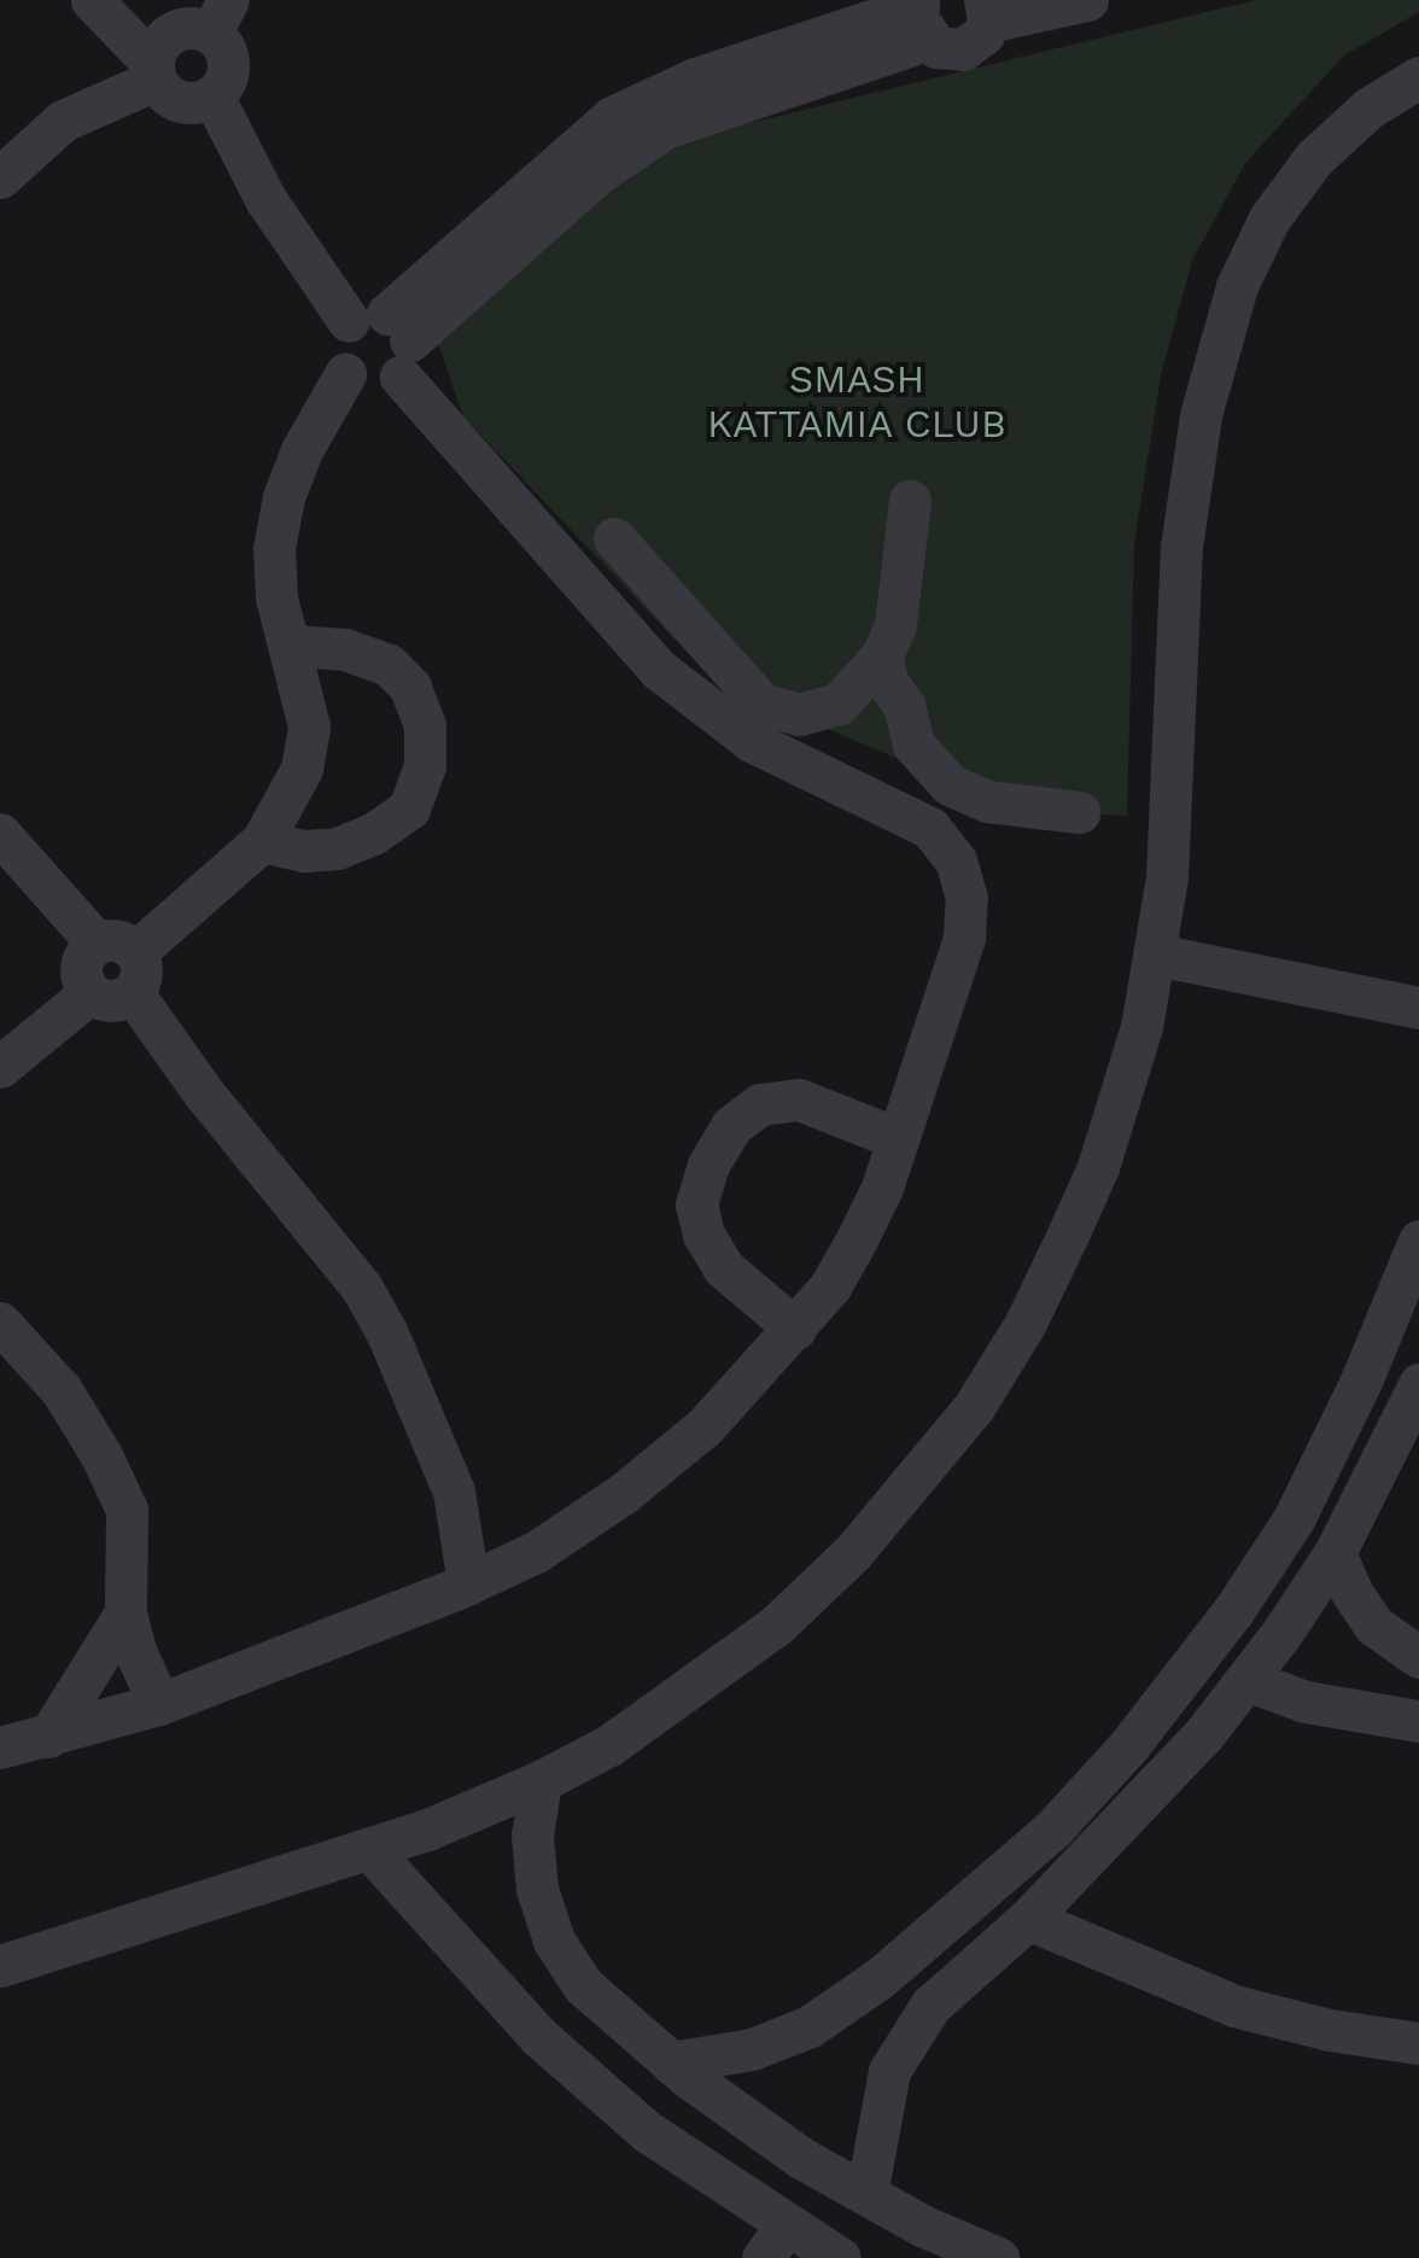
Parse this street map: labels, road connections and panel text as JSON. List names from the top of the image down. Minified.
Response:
{"parks":["SMASH KATTAMIA CLUB"]}
